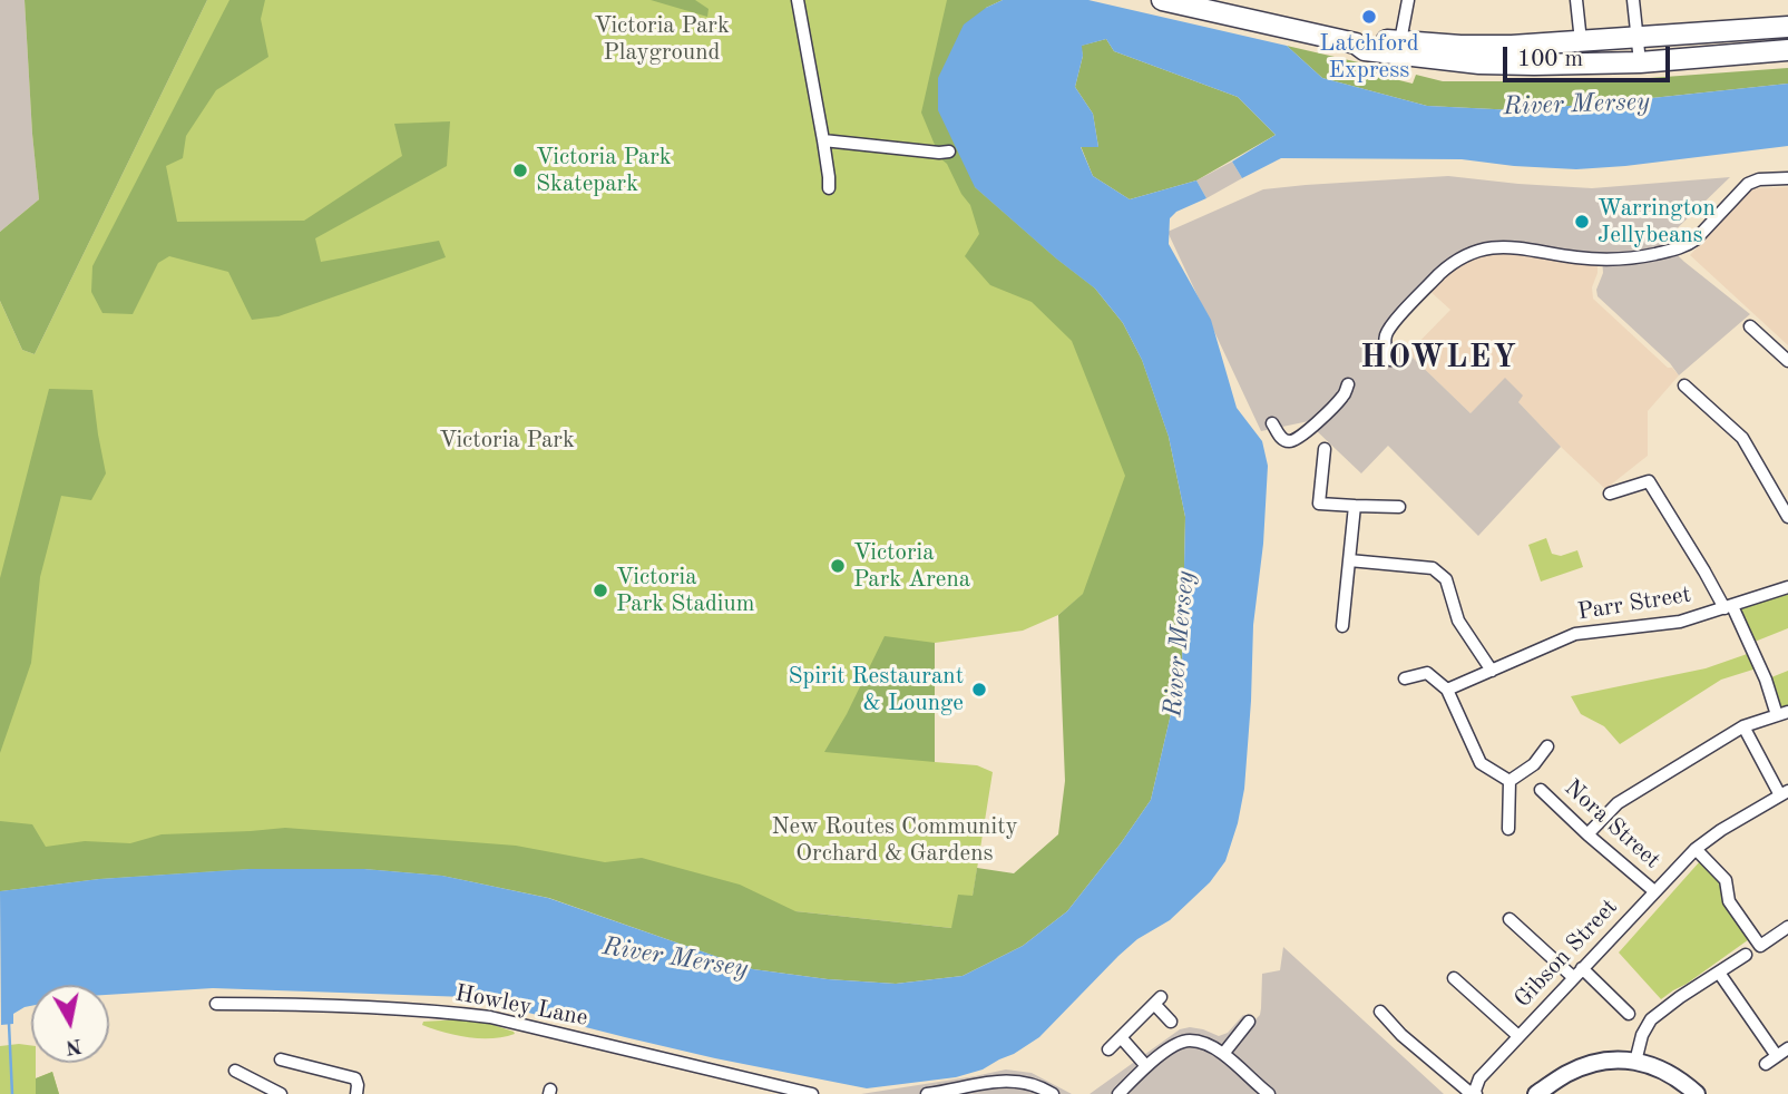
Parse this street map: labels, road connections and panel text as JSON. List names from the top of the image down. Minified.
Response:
{"streets":{"street":["Parr Street","Nora Street","Gibson Street","Howley Lane"]},"crossings":[["Nora Street","Gibson Street"]],"districts":["HOWLEY"],"water":["River Mersey"],"parks":["Victoria Park Playground","Victoria Park","New Routes Community Orchard & Gardens"],"places":["Latchford Express","Victoria Park Skatepark","Warrington Jellybeans","Victoria Park Arena","Victoria Park Stadium","Spirit Restaurant & Lounge"],"scale_bar":"100 m","north":"bottom"}
